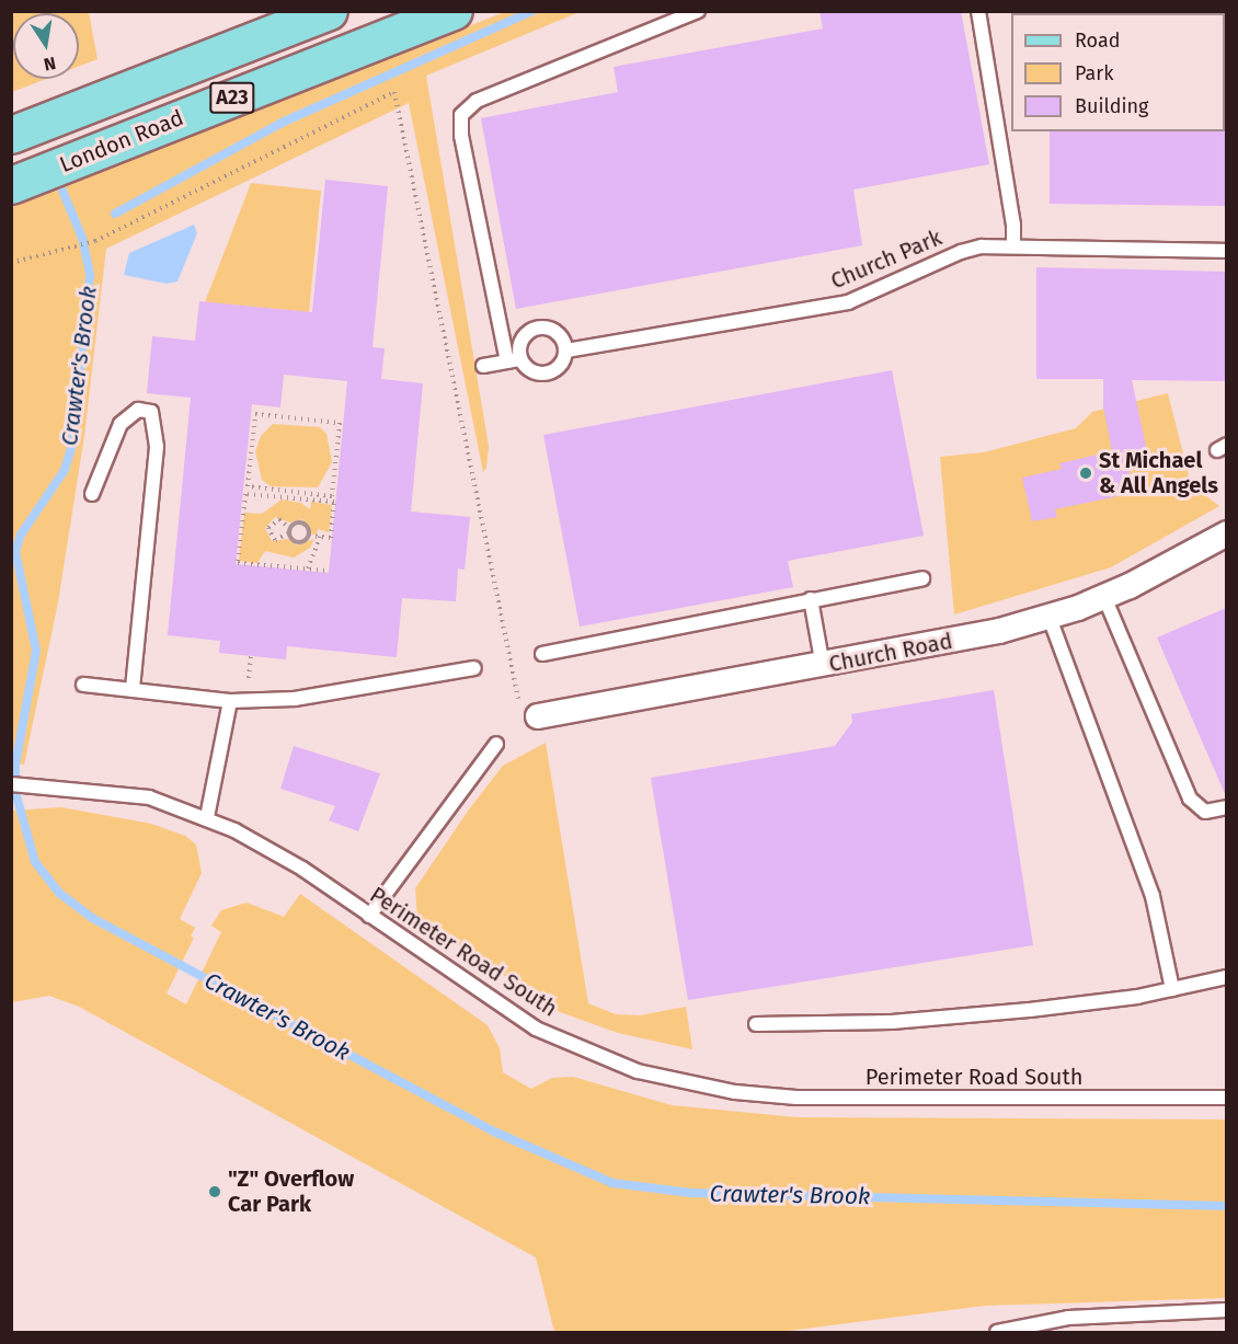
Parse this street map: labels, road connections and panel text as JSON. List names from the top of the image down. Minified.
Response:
{"streets":{"main road":["A23","London Road"],"street":["Church Road"],"lane":["Church Park","Perimeter Road South"]},"water":["Crawter's Brook"],"places":["St Michael & All Angels","\"Z\" Overflow Car Park"],"legend":["Road","Park","Building"],"north":"bottom"}
